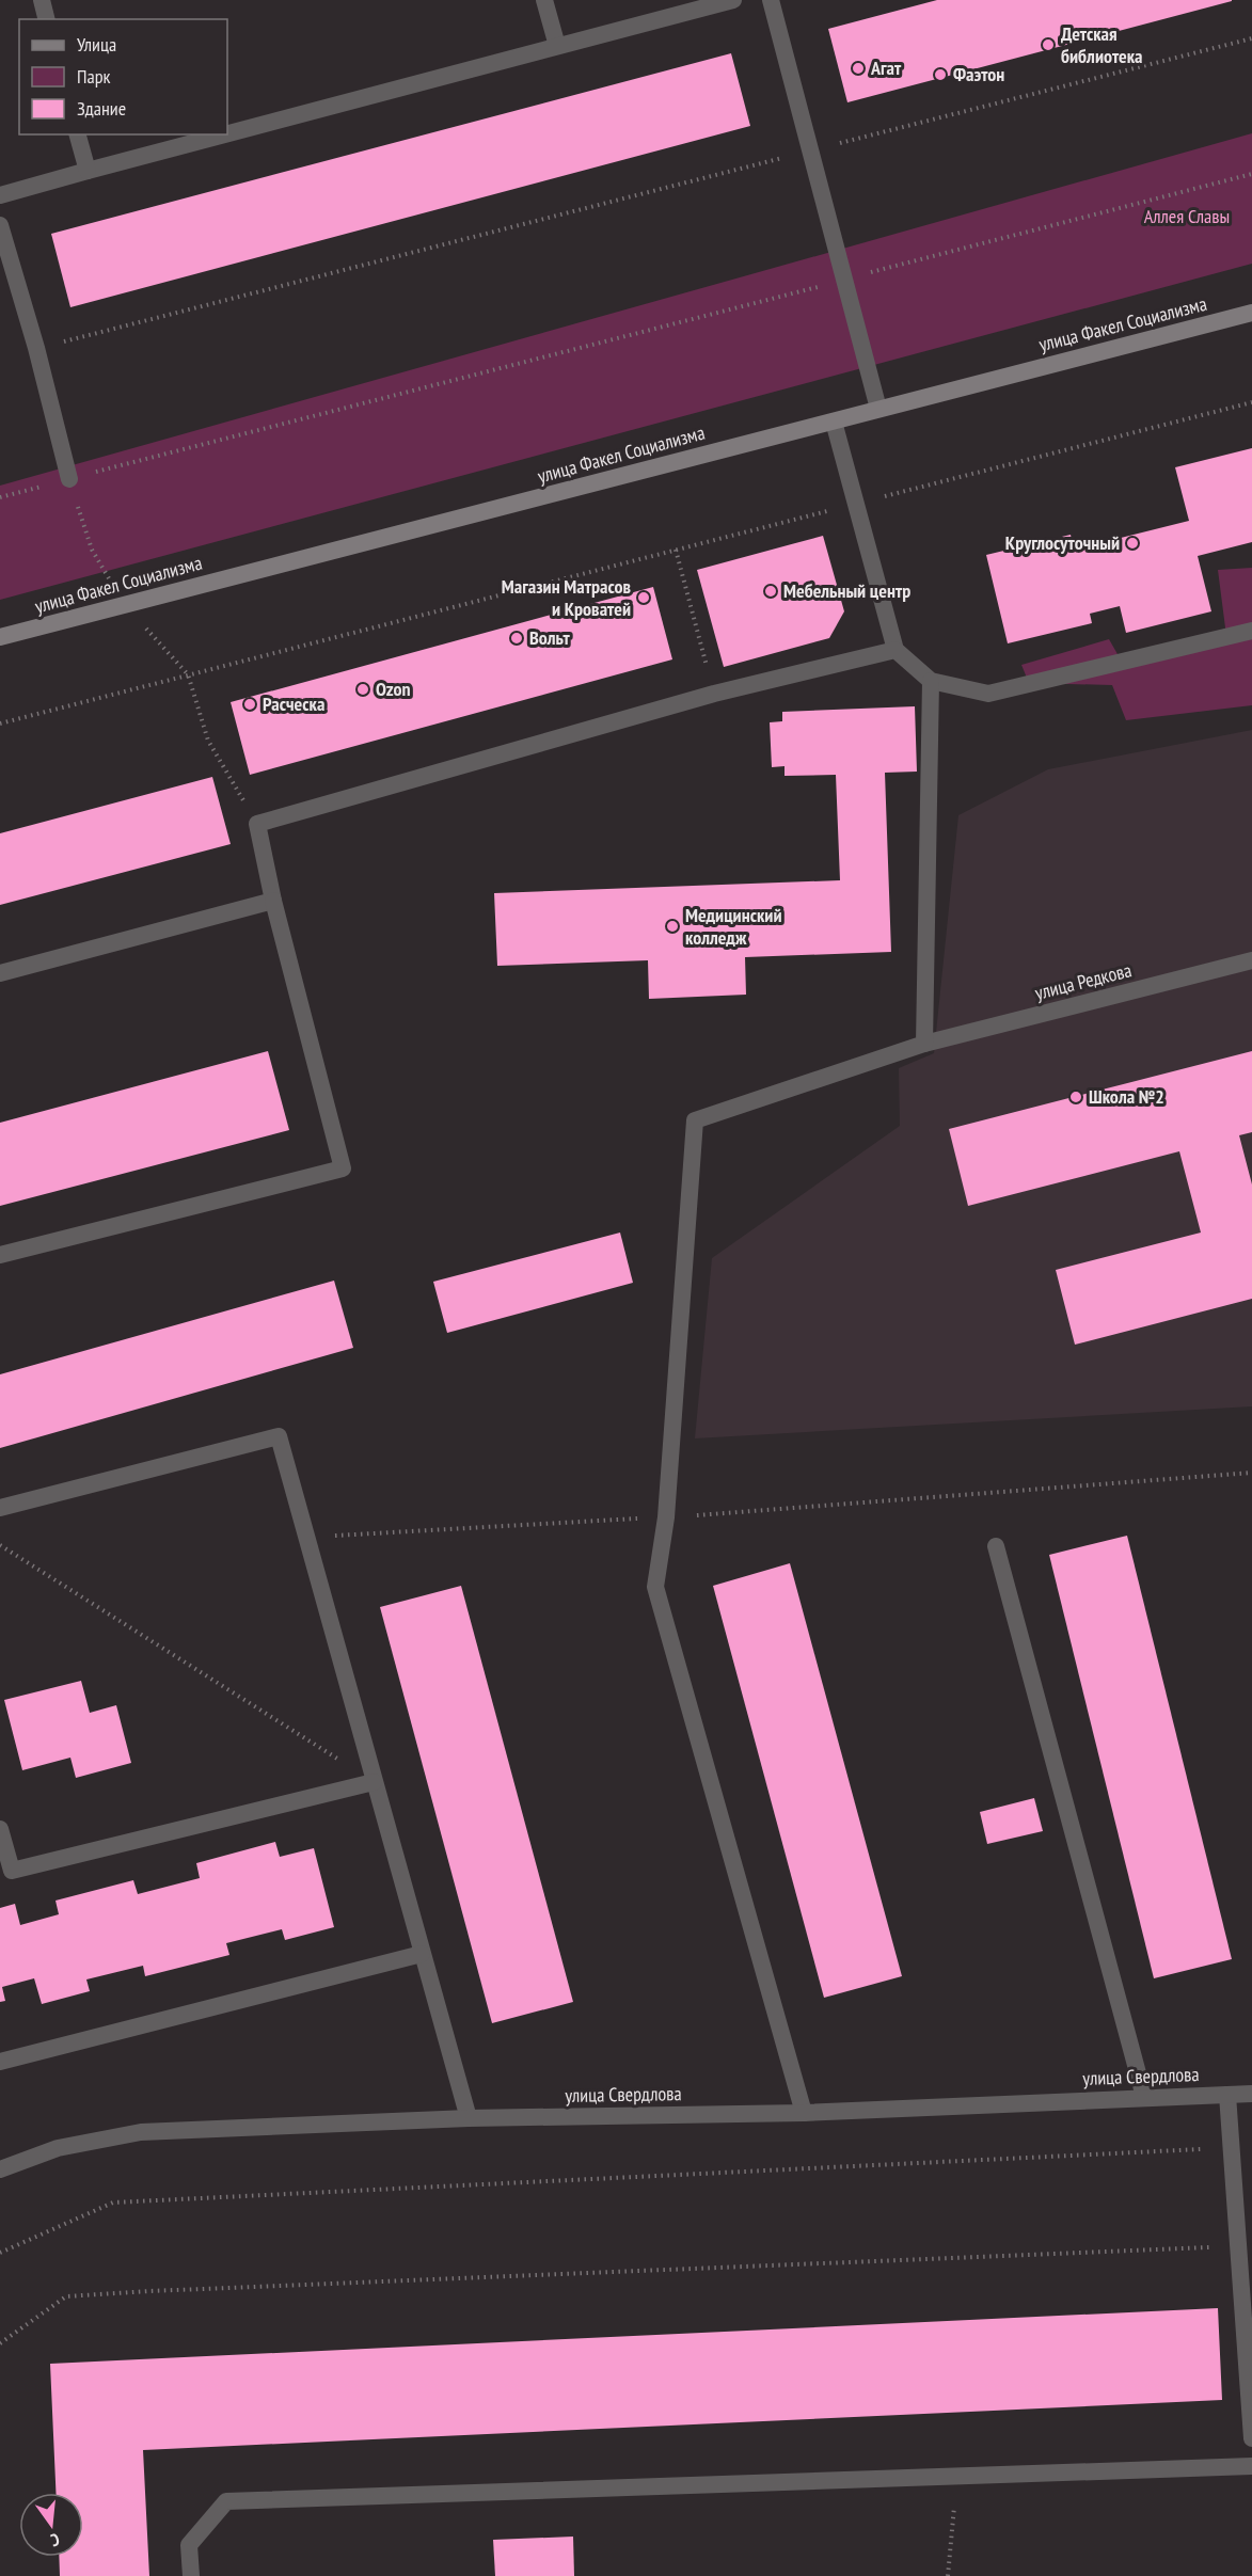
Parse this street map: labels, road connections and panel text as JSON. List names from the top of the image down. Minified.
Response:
{"streets":{"main road":["улица Факел Социализма"],"street":["улица Редкова","улица Свердлова"]},"parks":["Аллея Славы"],"places":["Детская библиотека","Агат","Фаэтон","Круглосуточный","Мебельный центр","Магазин Матрасов и Кроватей","Вольт","Ozon","Расческа","Медицинский колледж","Школа №2"],"legend":["Улица","Парк","Здание"],"north":"bottom"}
